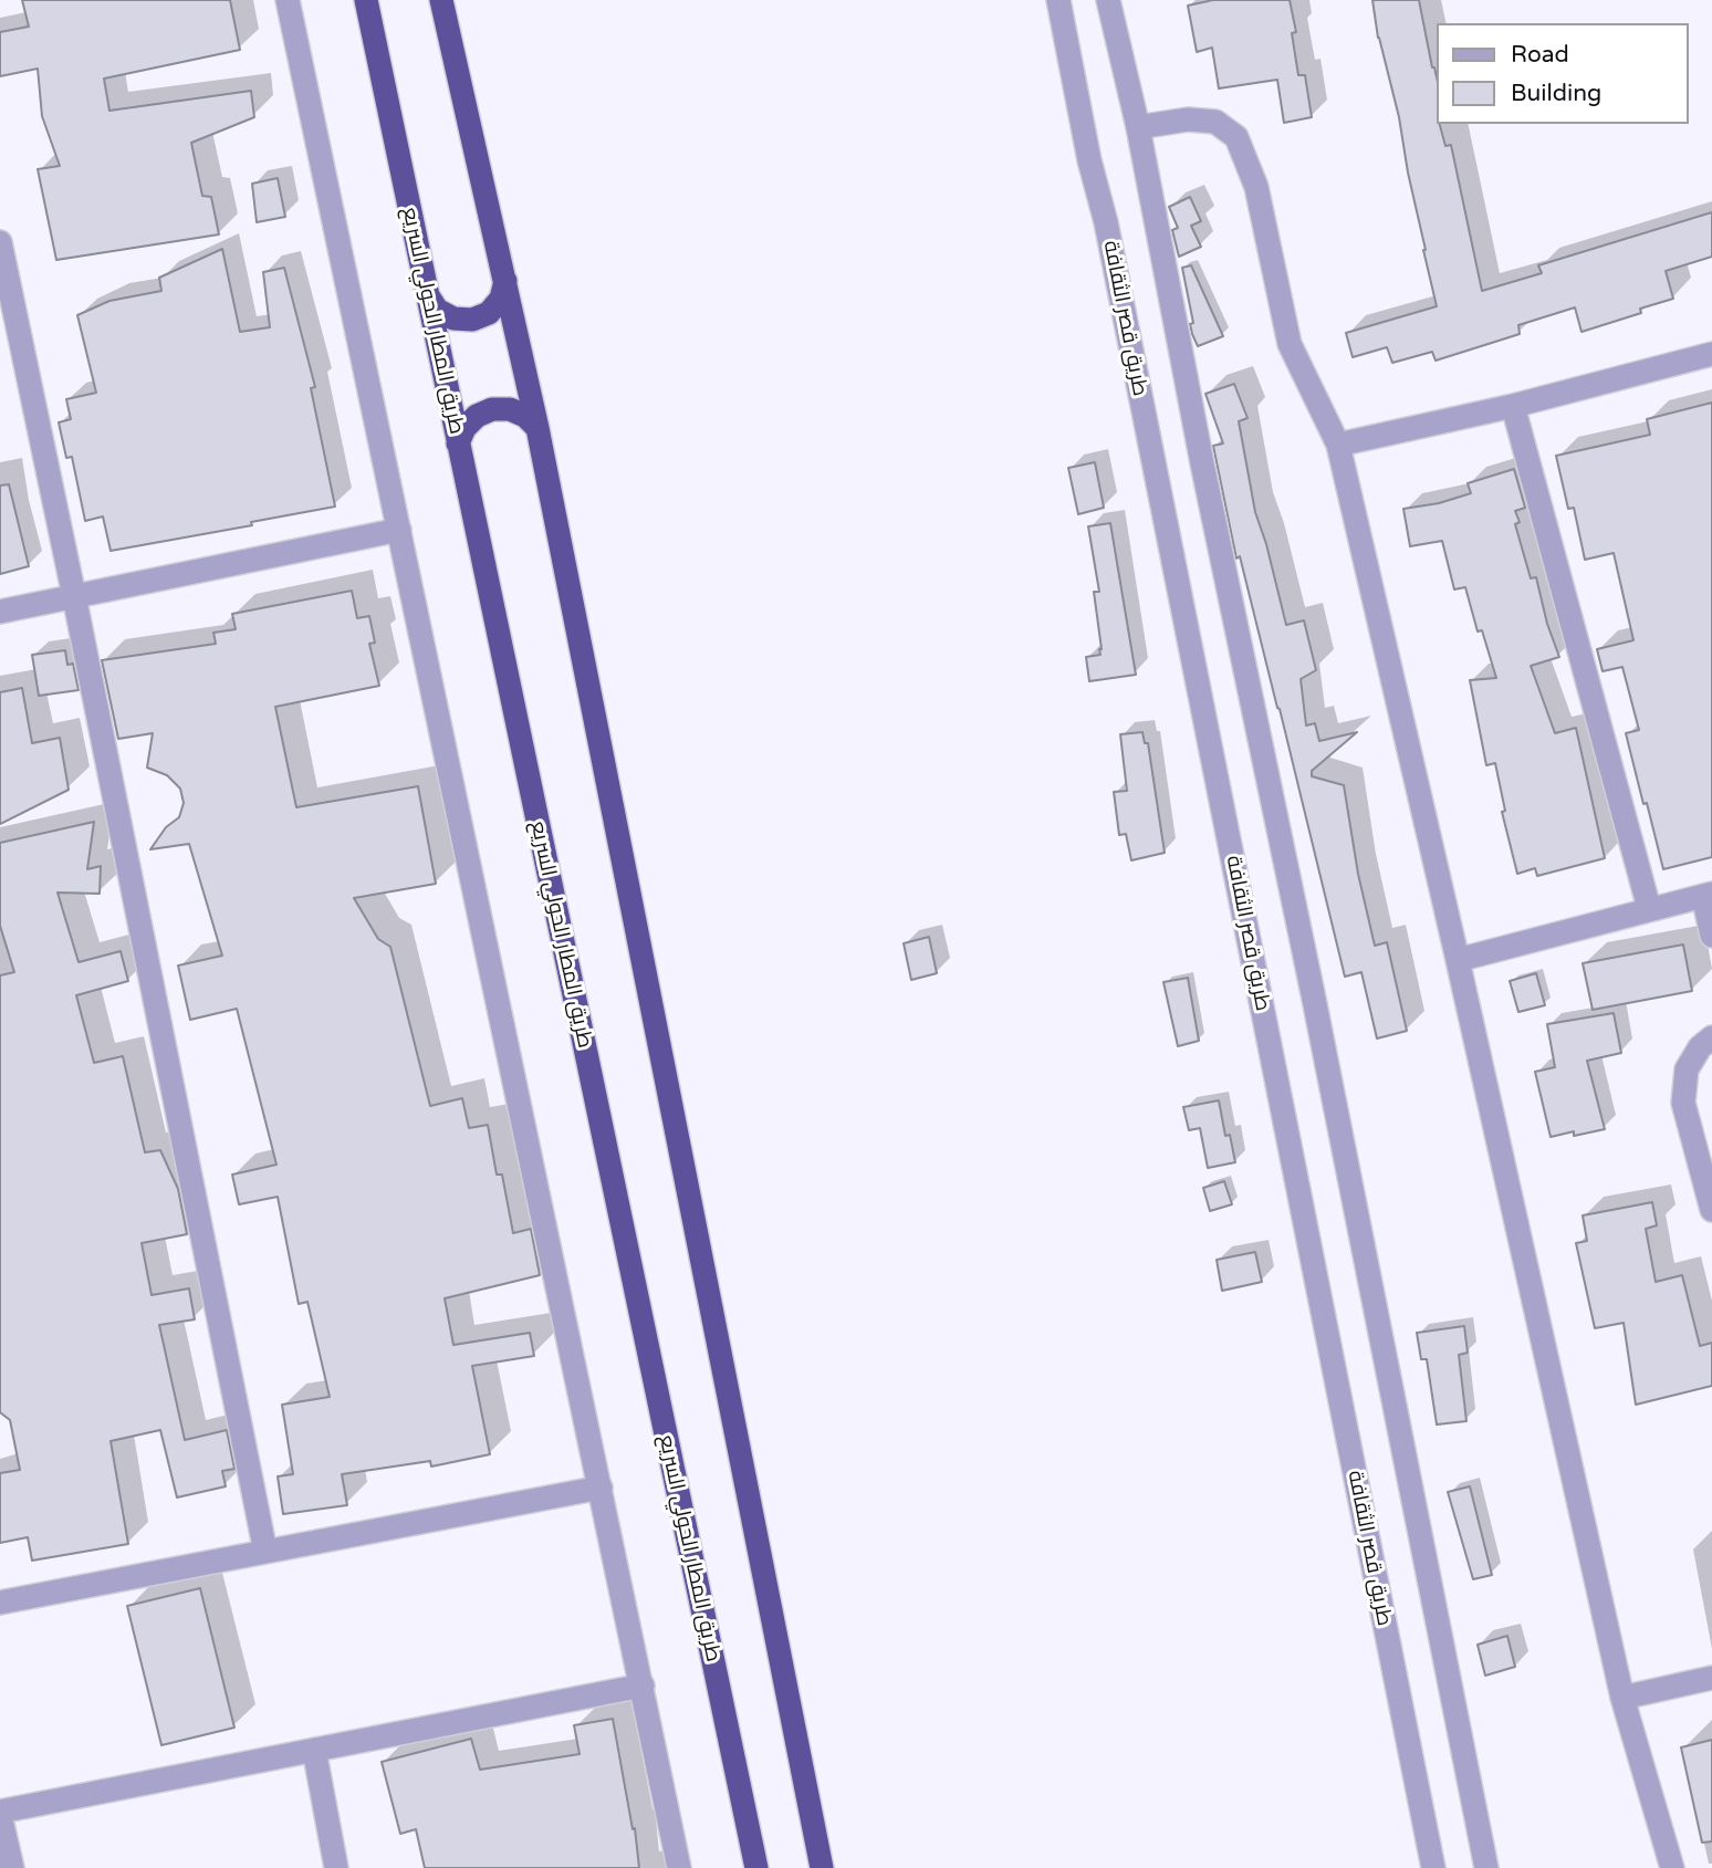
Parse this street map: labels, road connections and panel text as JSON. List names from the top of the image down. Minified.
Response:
{"streets":{"highway":["طريق المطار الحولي السريع"],"street":["طريق قصر الثقافة"]},"legend":["Road","Building"]}
